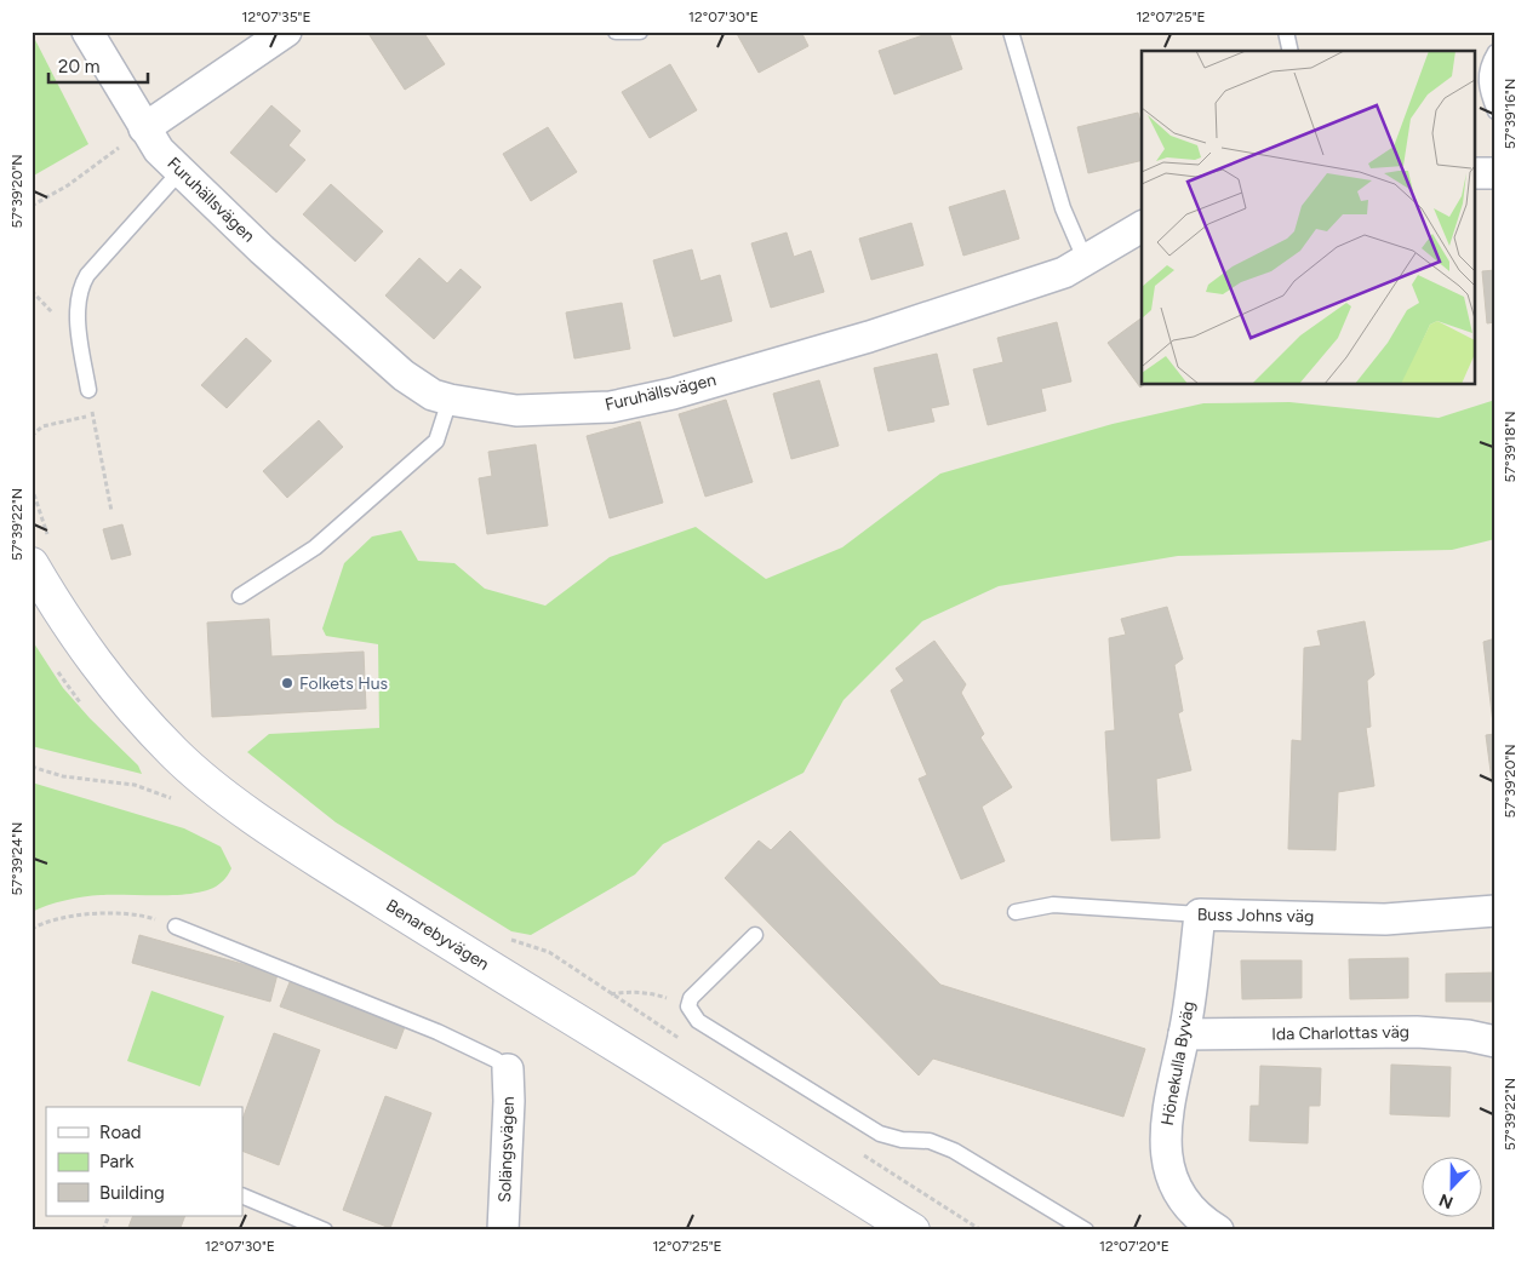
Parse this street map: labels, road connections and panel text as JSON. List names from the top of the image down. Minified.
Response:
{"streets":{"street":["Furuhällsvägen","Buss Johns väg","Benarebyvägen","Ida Charlottas väg","Hönekulla Byväg","Solängsvägen"]},"crossings":[["Buss Johns väg","Hönekulla Byväg"],["Ida Charlottas väg","Hönekulla Byväg"]],"places":["Folkets Hus"],"legend":["Road","Park","Building"],"scale_bar":"20 m","north":"bottom","coordinates":["12°07'35\"E","12°07'30\"E","12°07'25\"E","57°39'16\"N","57°39'20\"N","57°39'18\"N","57°39'22\"N","57°39'24\"N","12°07'20\"E"]}
